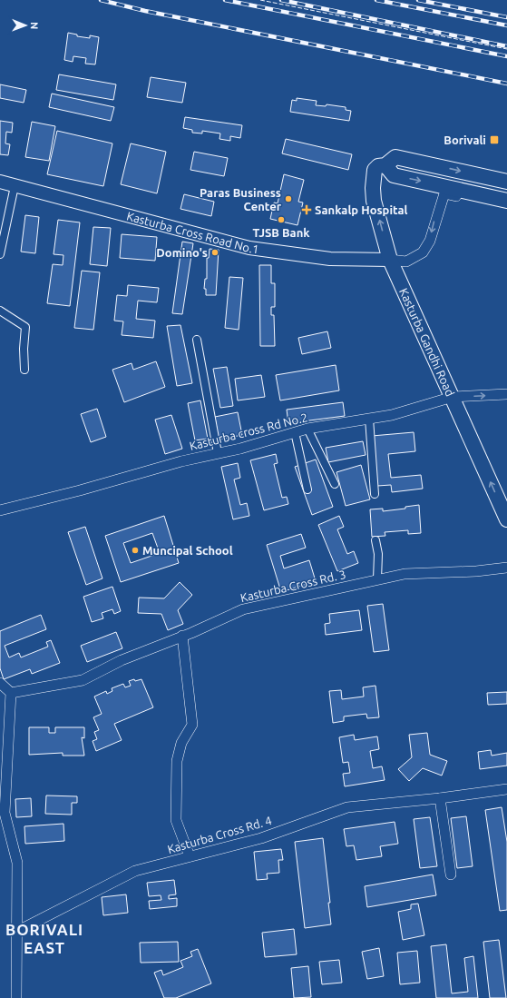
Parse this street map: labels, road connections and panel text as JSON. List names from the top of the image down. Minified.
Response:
{"streets":{"main road":["Kasturba Gandhi Road"],"street":["Kasturba Cross Road No.1","Kasturba cross Rd No.2","Kasturba Cross Rd. 3","Kasturba Cross Rd. 4"]},"crossings":[["Kasturba Cross Road No.1","Kasturba Gandhi Road"],["Kasturba Gandhi Road","Kasturba cross Rd No.2"]],"districts":["BORIVALI EAST"],"places":{"transit":["Borivali"],"other":["Paras Business Center","TJSB Bank","Domino's","Muncipal School"],"health":["Sankalp Hospital"]},"north":"right"}
